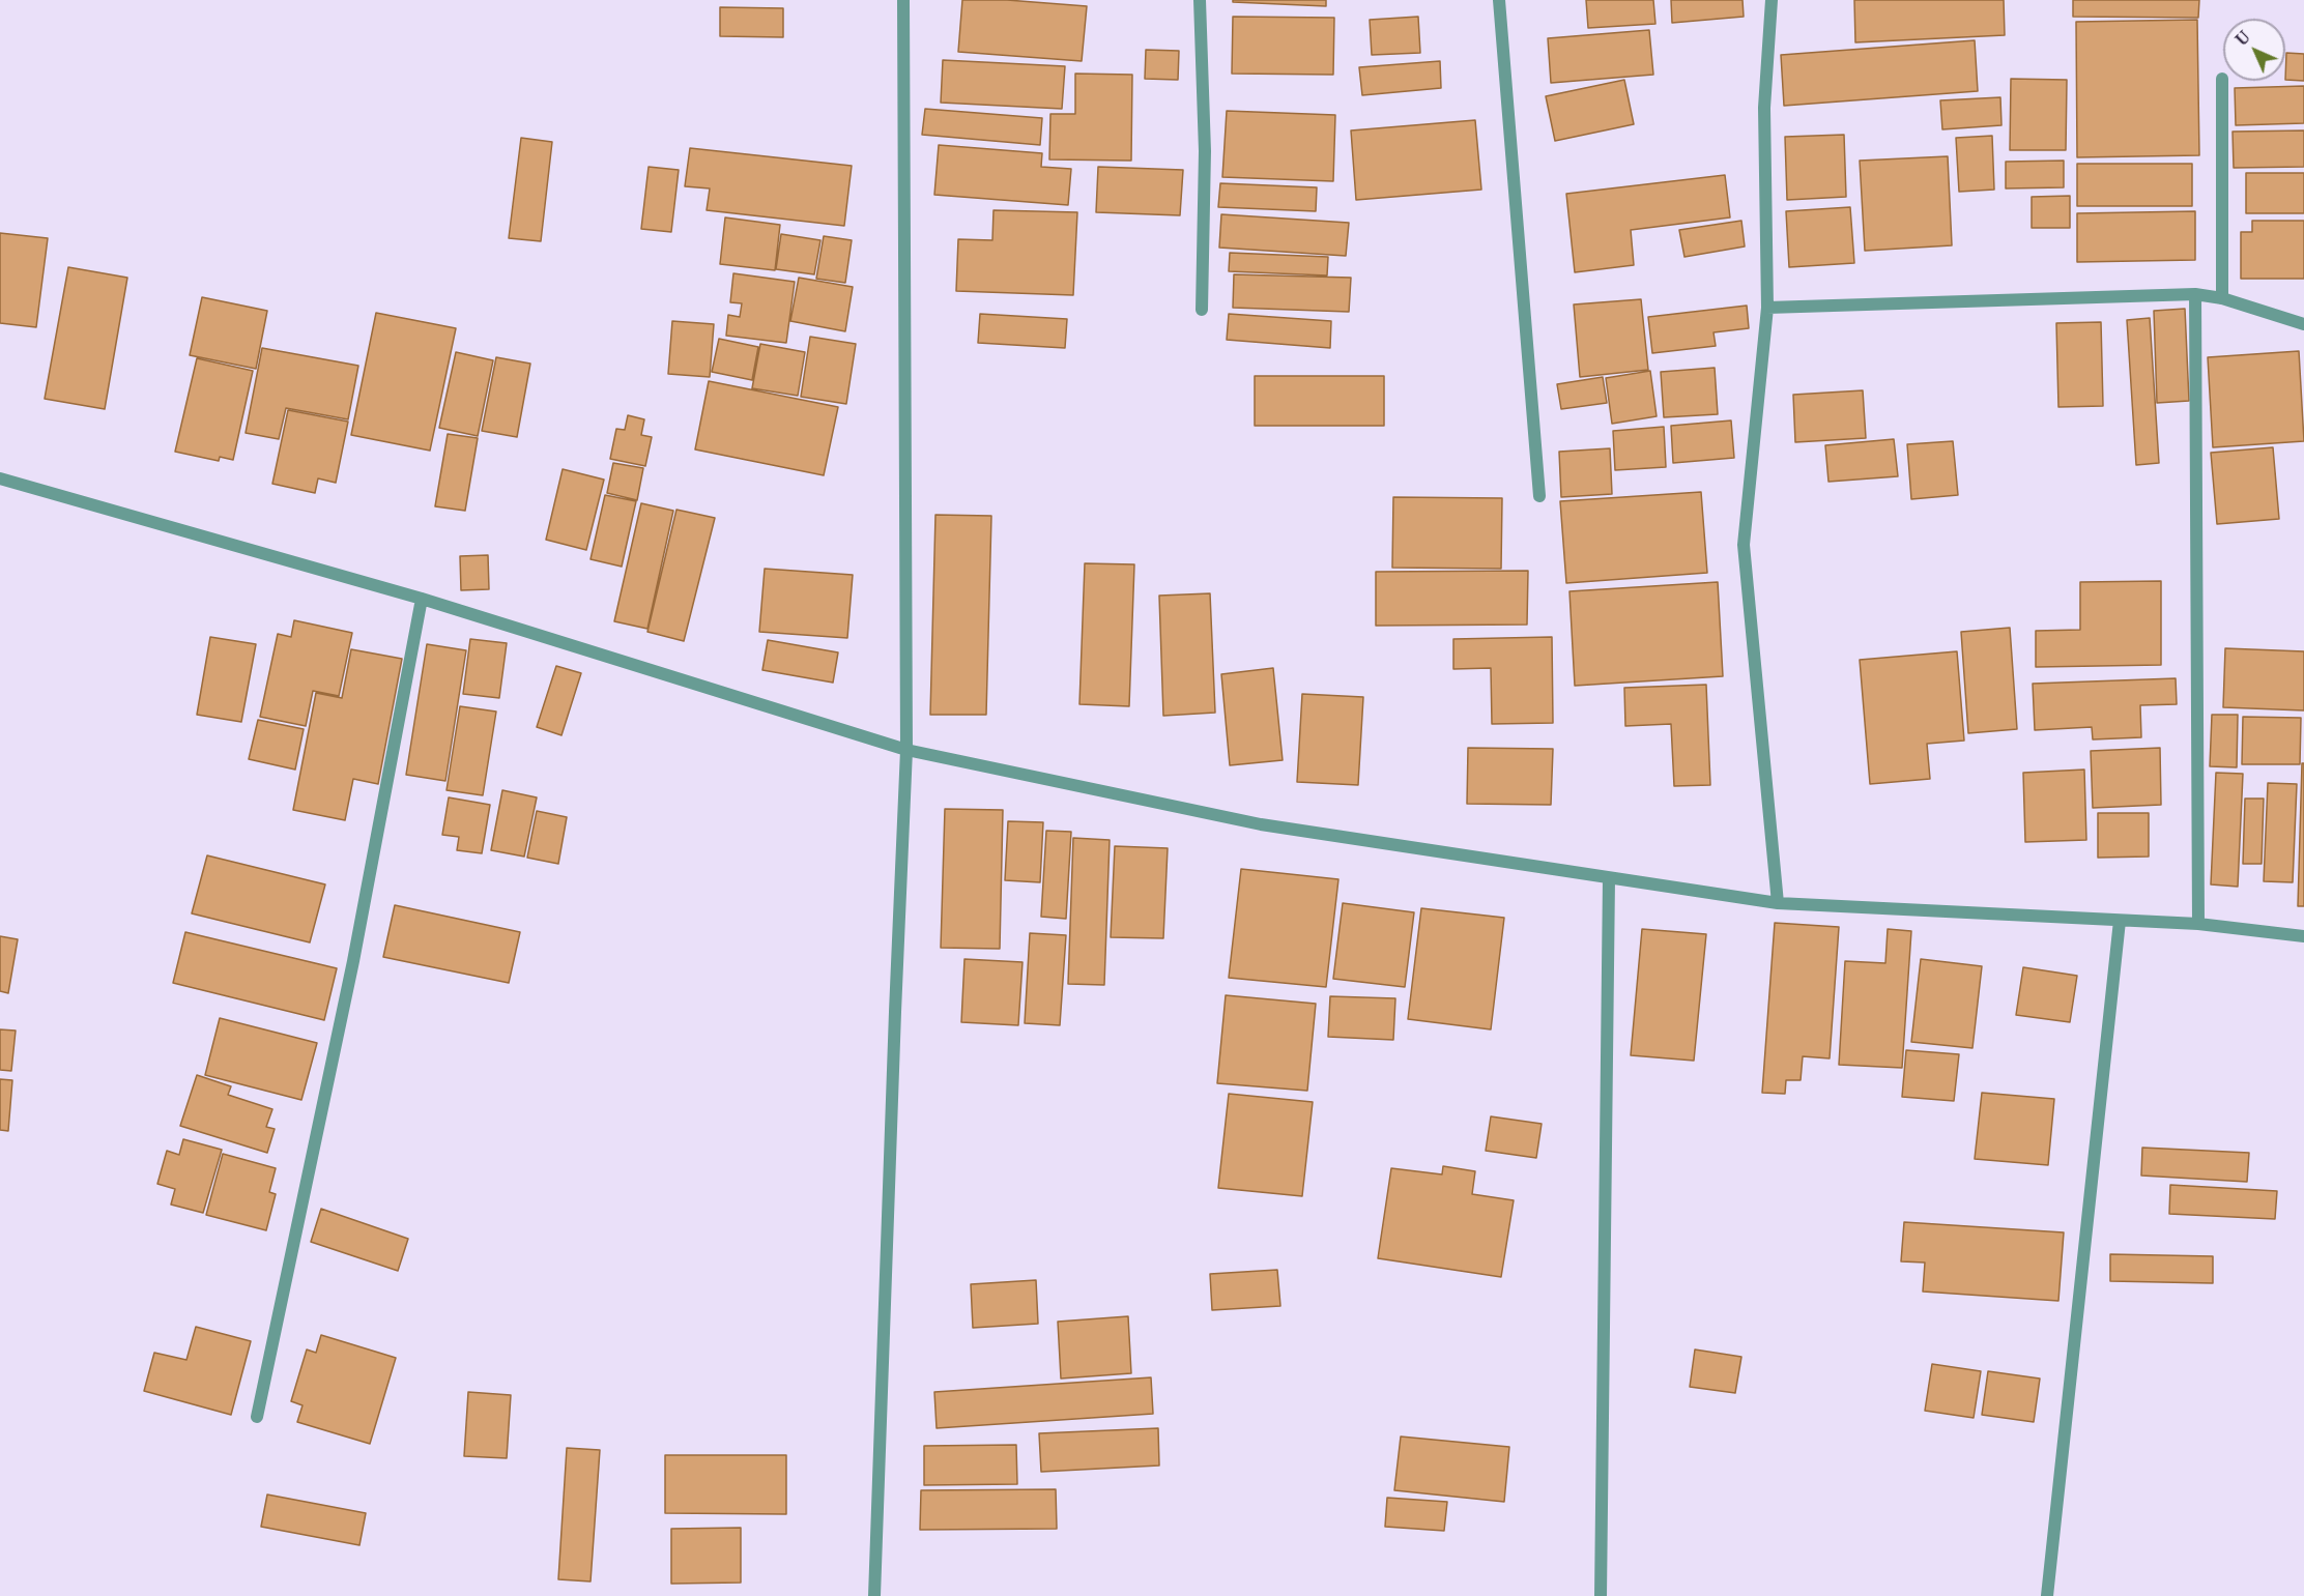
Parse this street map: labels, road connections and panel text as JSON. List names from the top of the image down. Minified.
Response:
{"north":"top left"}
